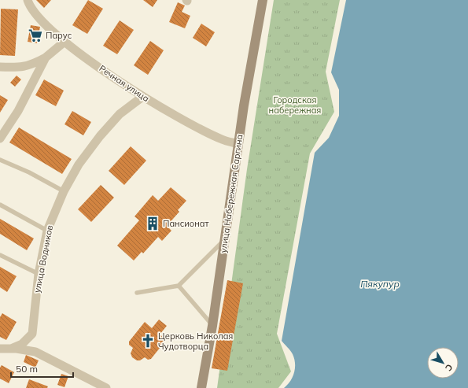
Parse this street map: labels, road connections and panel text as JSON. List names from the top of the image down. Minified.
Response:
{"streets":{"main road":["улица Набережная Саргина"],"street":["Речная улица","улица Водников"]},"crossings":[["Речная улица","улица Набережная Саргина"],["Речная улица","улица Водников"]],"water":["Пякупур"],"parks":["Городская набережная"],"places":{"supermarket":["Парус"],"building":["Пансионат"],"church":["Церковь Николая Чудотворца"]},"scale_bar":"50 m","north":"bottom right"}
